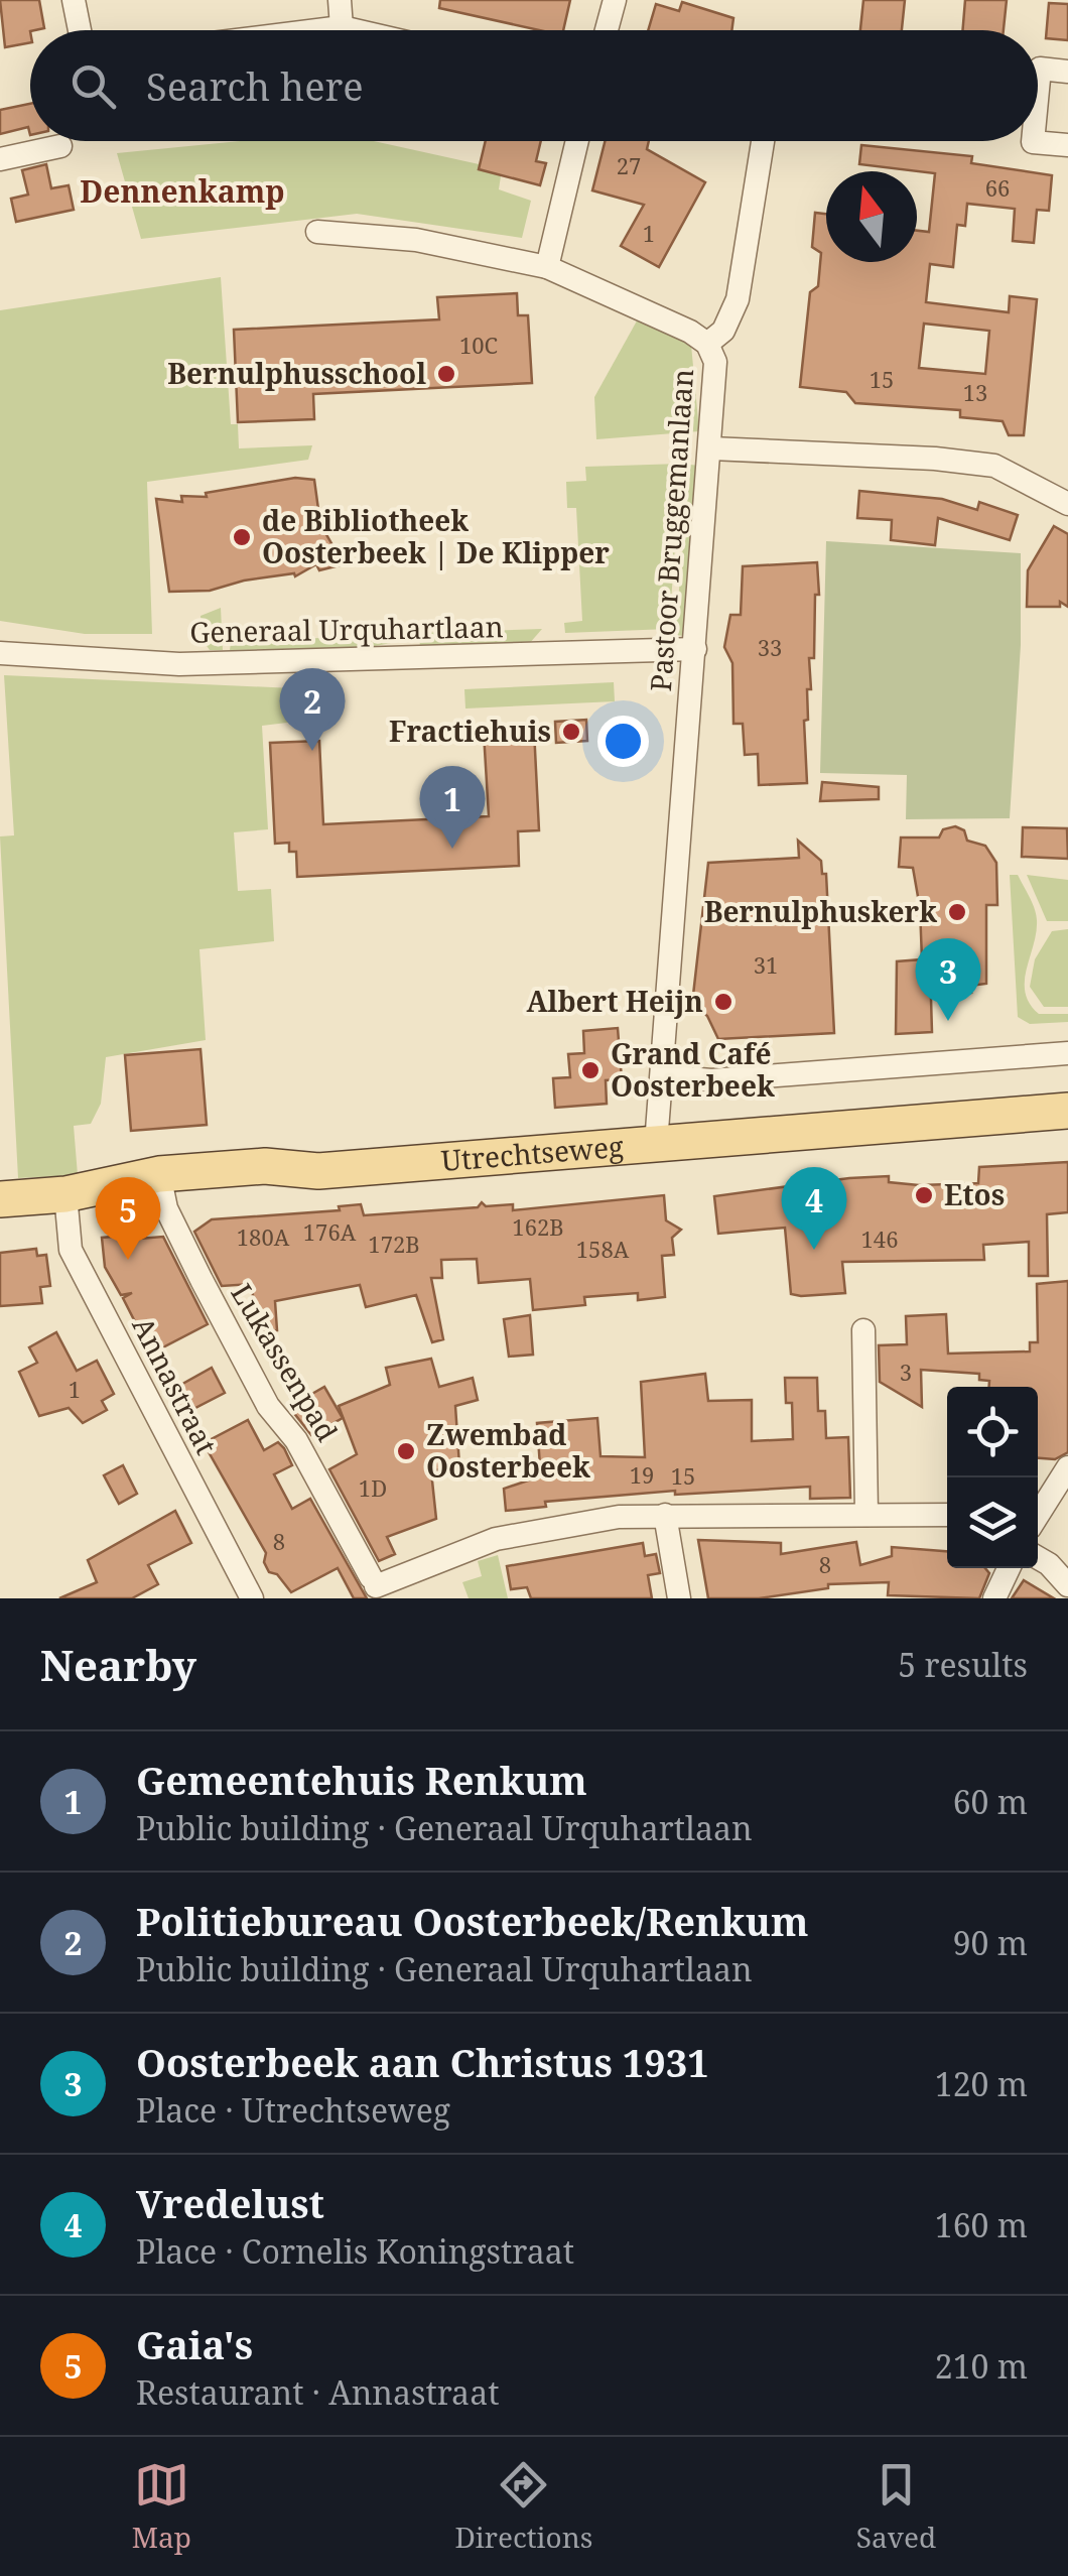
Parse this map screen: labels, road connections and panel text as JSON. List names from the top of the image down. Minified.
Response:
{"streets":{"main road":["Utrechtseweg"],"street":["Pastoor Bruggemanlaan","Generaal Urquhartlaan","Lukassenpad","Annastraat"]},"crossings":[["Pastoor Bruggemanlaan","Generaal Urquhartlaan"],["Pastoor Bruggemanlaan","Utrechtseweg"],["Utrechtseweg","Lukassenpad"],["Utrechtseweg","Annastraat"]],"districts":["Dennenkamp"],"places":["Bernulphusschool","de Bibliotheek Oosterbeek | De Klipper","Fractiehuis","Bernulphuskerk","Albert Heijn","Grand Café Oosterbeek","Etos","Zwembad Oosterbeek"],"house_numbers":["27","66","1","10C","15","13","33","31","162B","176A","180A","146","172B","158A","3","1","19","15","1D","8","8"],"north":"top","page":{"search":"Search here","pins":["2","1","3","4","5"],"heading":["Nearby","5 results"],"list":[{"mark":"1","name":"Gemeentehuis Renkum","note":"Public building · Generaal Urquhartlaan","value":"60 m"},{"mark":"2","name":"Politiebureau Oosterbeek/Renkum","note":"Public building · Generaal Urquhartlaan","value":"90 m"},{"mark":"3","name":"Oosterbeek aan Christus 1931","note":"Place · Utrechtseweg","value":"120 m"},{"mark":"4","name":"Vredelust","note":"Place · Cornelis Koningstraat","value":"160 m"},{"mark":"5","name":"Gaia's","note":"Restaurant · Annastraat","value":"210 m"}],"nav":["Map","Directions","Saved"]}}
